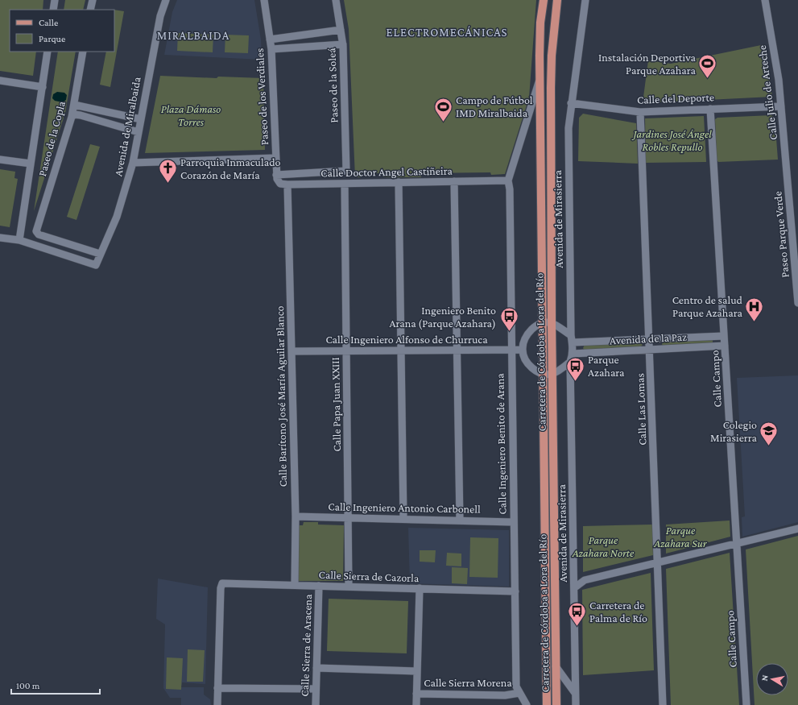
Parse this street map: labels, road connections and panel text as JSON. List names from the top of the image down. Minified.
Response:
{"streets":{"main road":["Carretera de Córdoba a Lora del Río"],"street":["Paseo de la Soleá","Calle Julio de Arteche","Paseo de los Verdiales","Calle del Deporte","Avenida de Miralbaida","Paseo de la Copla","Calle Doctor Angel Castiñeira","Avenida de Mirasierra","Paseo Parque Verde","Avenida de la Paz","Calle Ingeniero Alfonso de Churruca","Calle Campo","Calle Barítono José María Aguilar Blanco","Calle Papa Juan XXIII","Calle Las Lomas","Calle Ingeniero Benito de Arana","Calle Ingeniero Antonio Carbonell","Calle Sierra de Cazorla","Calle Sierra de Aracena","Calle Sierra Morena"]},"crossings":[["Paseo de la Soleá","Paseo de los Verdiales"],["Calle Julio de Arteche","Calle del Deporte"],["Calle Julio de Arteche","Paseo Parque Verde"],["Calle del Deporte","Avenida de Mirasierra"],["Calle del Deporte","Calle Campo"],["Calle del Deporte","Calle Las Lomas"],["Avenida de Miralbaida","Paseo de la Copla"],["Calle Doctor Angel Castiñeira","Calle Barítono José María Aguilar Blanco"],["Calle Doctor Angel Castiñeira","Calle Papa Juan XXIII"],["Calle Doctor Angel Castiñeira","Calle Ingeniero Benito de Arana"],["Avenida de Mirasierra","Avenida de la Paz"],["Avenida de la Paz","Calle Campo"],["Avenida de la Paz","Calle Las Lomas"],["Calle Ingeniero Alfonso de Churruca","Calle Barítono José María Aguilar Blanco"],["Calle Ingeniero Alfonso de Churruca","Calle Papa Juan XXIII"],["Calle Ingeniero Alfonso de Churruca","Calle Ingeniero Benito de Arana"],["Calle Barítono José María Aguilar Blanco","Calle Ingeniero Antonio Carbonell"],["Calle Barítono José María Aguilar Blanco","Calle Sierra de Cazorla"],["Calle Papa Juan XXIII","Calle Ingeniero Antonio Carbonell"],["Calle Papa Juan XXIII","Calle Sierra de Cazorla"],["Calle Ingeniero Benito de Arana","Calle Ingeniero Antonio Carbonell"],["Calle Ingeniero Benito de Arana","Calle Sierra de Cazorla"],["Calle Ingeniero Benito de Arana","Calle Sierra Morena"],["Calle Sierra de Cazorla","Calle Sierra de Aracena"],["Calle Sierra de Aracena","Calle Sierra Morena"]],"districts":["ELECTROMECÁNICAS","MIRALBAIDA"],"parks":["Plaza Dámaso Torres","Jardines José Ángel Robles Repullo","Parque Azahara Sur","Parque Azahara Norte"],"places":{"sports":["Instalación Deportiva Parque Azahara","Campo de Fútbol IMD Miralbaida"],"church":["Parroquia Inmaculado Corazón de María"],"hospital":["Centro de salud Parque Azahara"],"bus stop":["Ingeniero Benito Arana (Parque Azahara)","Parque Azahara","Carretera de Palma de Río"],"school or university":["Colegio Mirasierra"]},"legend":["Calle","Parque"],"scale_bar":"100 m","north":"left"}
